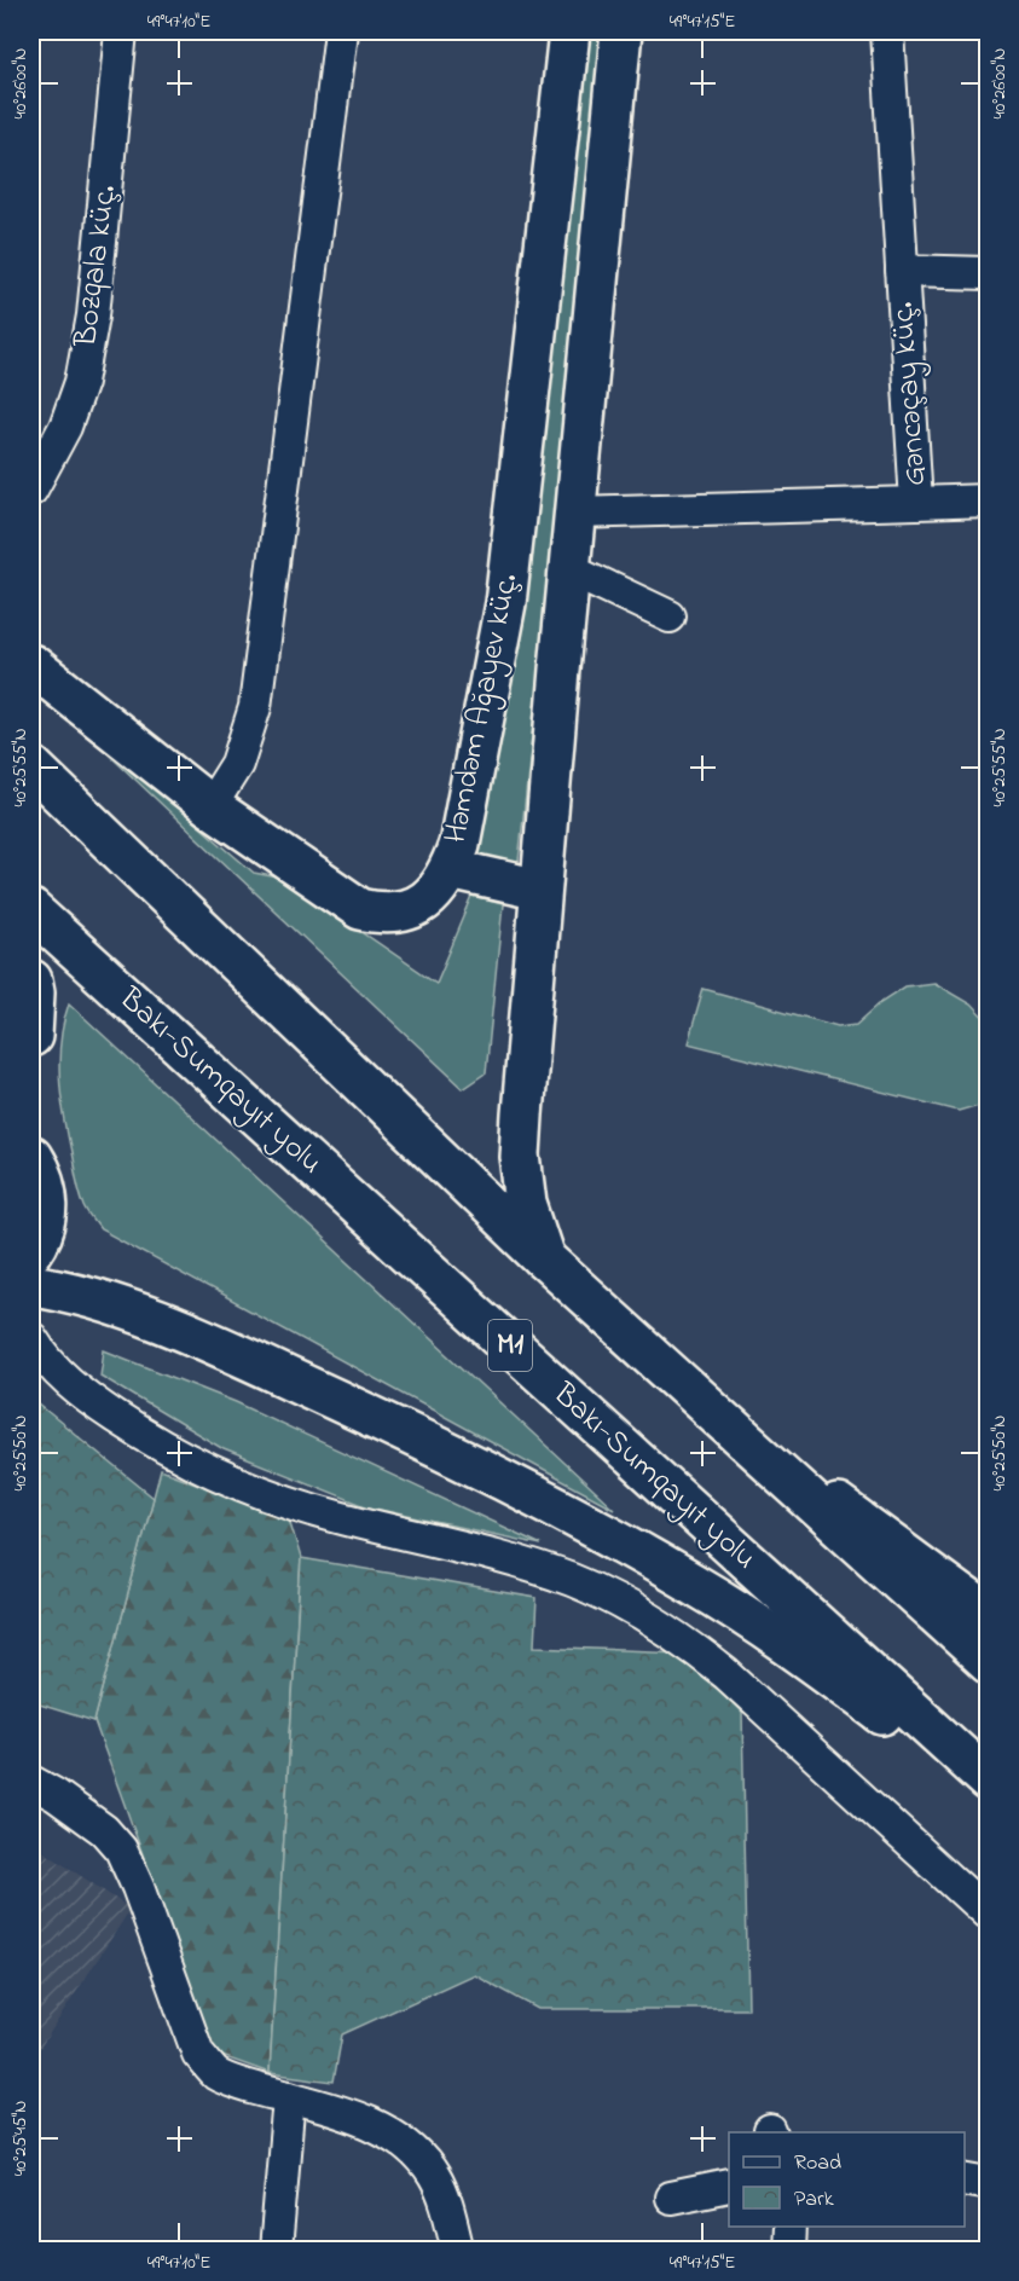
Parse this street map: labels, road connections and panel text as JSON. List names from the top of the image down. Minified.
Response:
{"streets":{"main road":["Həmdəm Ağayev küç.","Bakı-Sumqayıt yolu","M1"],"street":["Bozqala küç.","Gəncəçay küç."]},"legend":["Road","Park"],"coordinates":["49°47'10\"E","49°47'15\"E","40°26'00\"N","40°25'55\"N","40°25'50\"N","40°25'45\"N"]}
